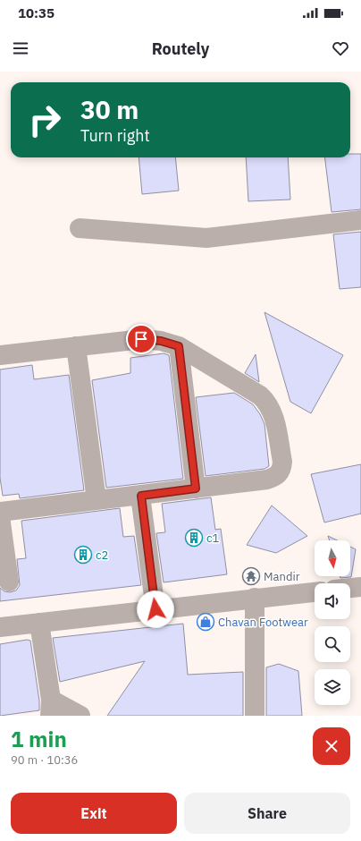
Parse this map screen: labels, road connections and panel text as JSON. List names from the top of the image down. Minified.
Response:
{"places":{"building":["c1","c2"],"temple":["Mandir"],"shop":["Chavan Footwear"]},"north":"bottom","page":{"status":"10:35","header":"Routely","turn":["30 m","Turn right"],"heading":["1 min","90 m · 10:36"],"buttons":["Exit","Share"]}}
